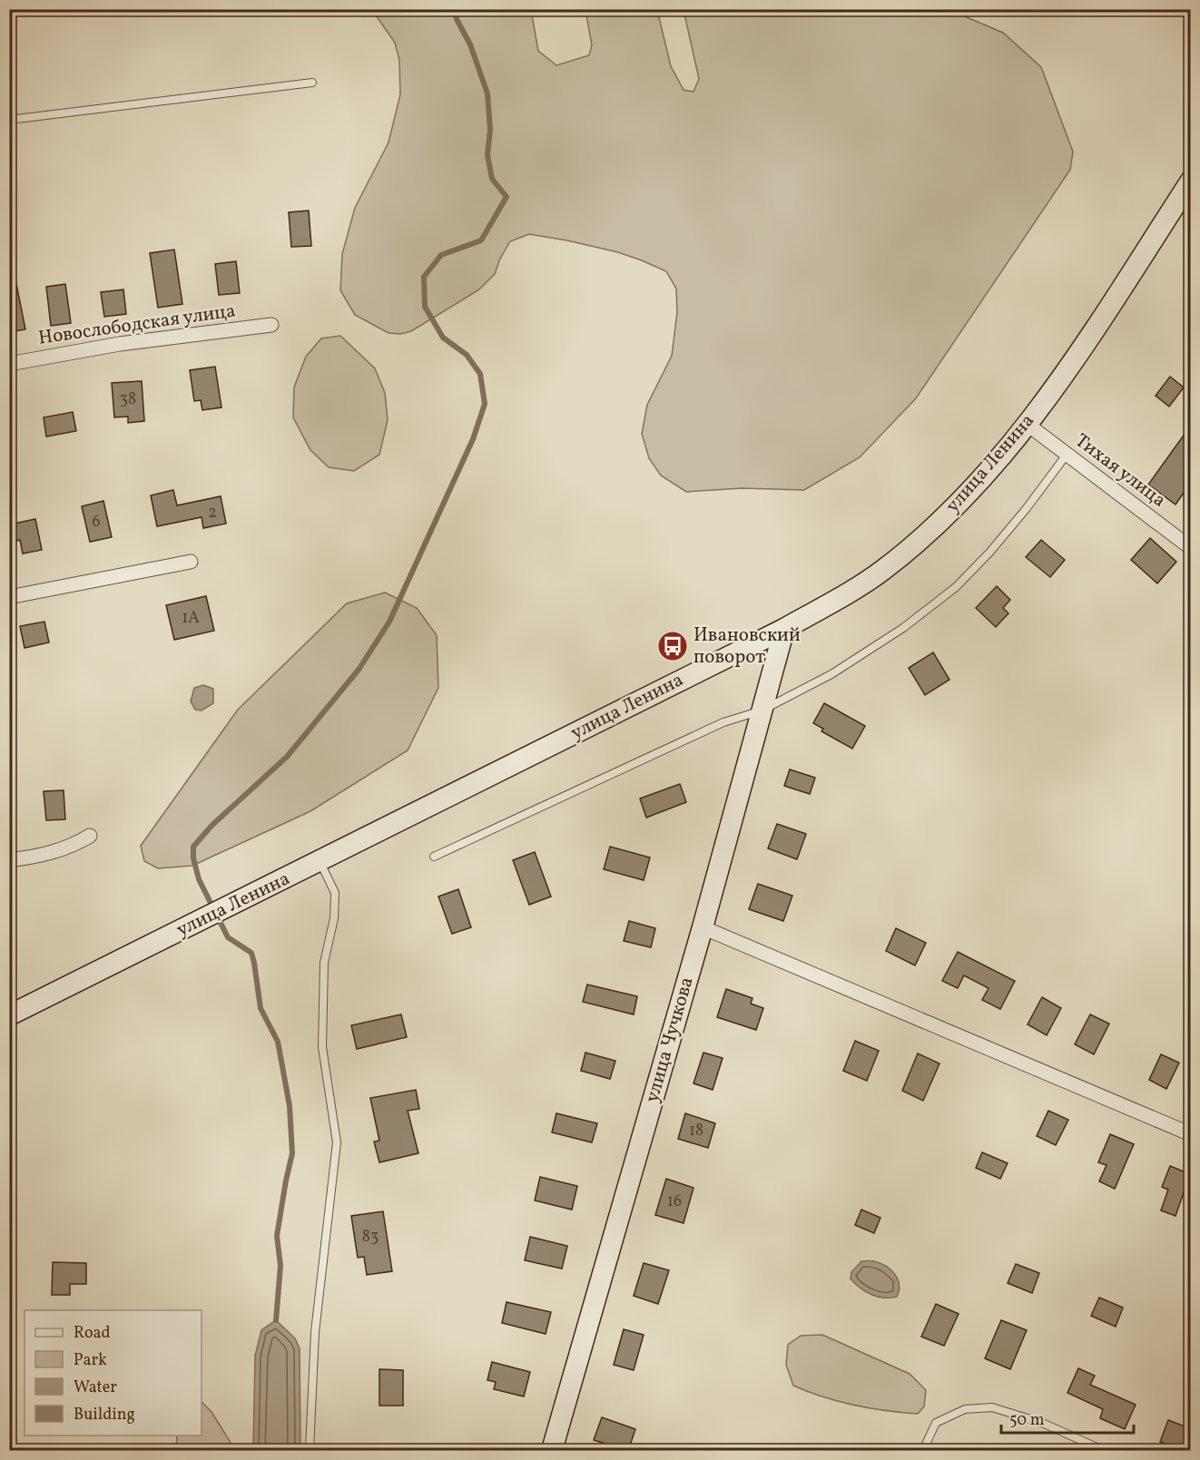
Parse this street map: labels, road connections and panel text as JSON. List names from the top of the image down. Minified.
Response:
{"streets":{"main road":["улица Ленина","улица Чучкова"],"street":["Новослободская улица","Тихая улица"]},"crossings":[["улица Ленина","Тихая улица"],["улица Ленина","улица Чучкова"]],"places":{"bus stop":["Ивановский поворот"]},"house_numbers":["38","2","6","1А","18","16","83"],"legend":["Road","Park","Water","Building"],"scale_bar":"50 m"}
